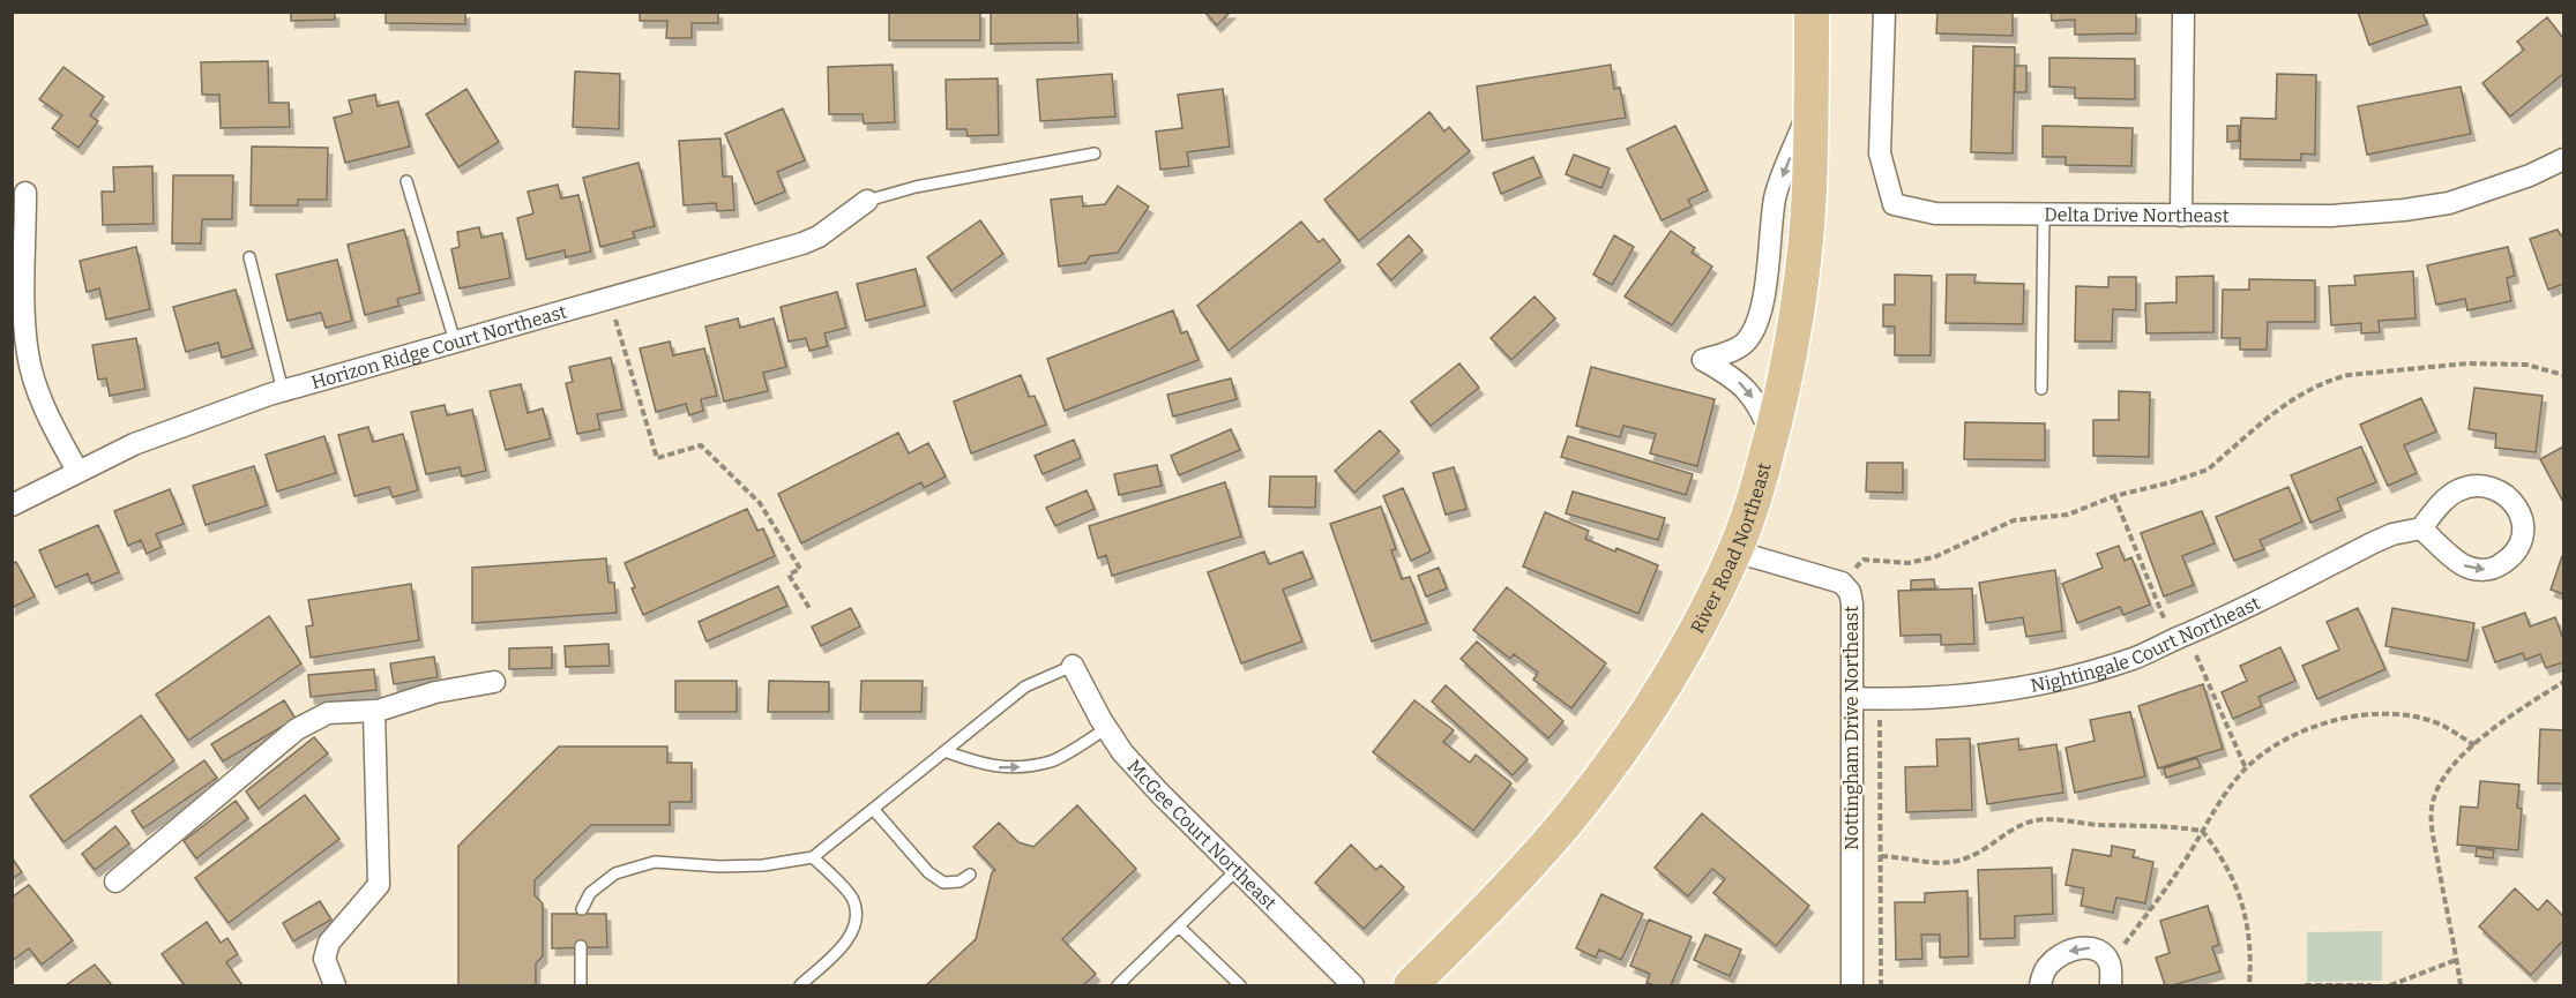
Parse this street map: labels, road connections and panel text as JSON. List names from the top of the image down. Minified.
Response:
{"streets":{"main road":["River Road Northeast"],"street":["Delta Drive Northeast","Horizon Ridge Court Northeast","Nightingale Court Northeast","Nottingham Drive Northeast","McGee Court Northeast"]},"crossings":[["River Road Northeast","Nottingham Drive Northeast"],["Nightingale Court Northeast","Nottingham Drive Northeast"]]}
